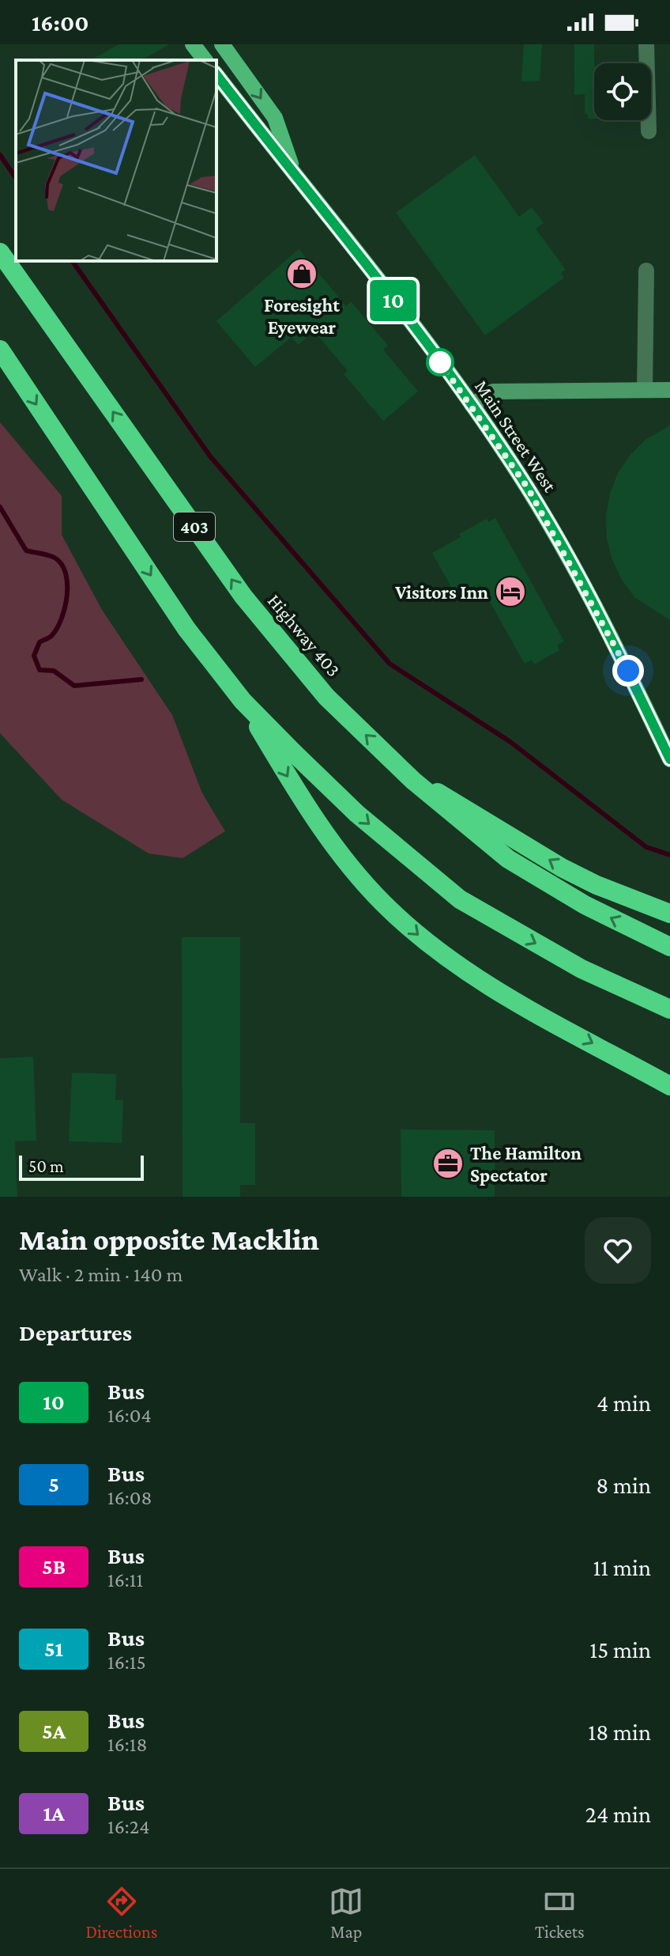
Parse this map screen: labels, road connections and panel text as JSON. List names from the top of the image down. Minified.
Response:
{"streets":{"highway":["403","Highway 403"],"main road":["Main Street West"]},"places":{"shop":["Foresight Eyewear"],"hotel":["Visitors Inn"],"office":["The Hamilton Spectator"]},"lines":["bus line 10"],"scale_bar":"50 m","page":{"status":"16:00","on_map":"10","scale":"50 m","heading":[["Main opposite Macklin","Walk · 2 min · 140 m"],"Departures"],"list":[{"mark":"10","name":"Bus","note":"16:04","value":"4 min"},{"mark":"5","name":"Bus","note":"16:08","value":"8 min"},{"mark":"5B","name":"Bus","note":"16:11","value":"11 min"},{"mark":"51","name":"Bus","note":"16:15","value":"15 min"},{"mark":"5A","name":"Bus","note":"16:18","value":"18 min"},{"mark":"1A","name":"Bus","note":"16:24","value":"24 min"}],"tabs":["Directions","Map","Tickets"]}}
